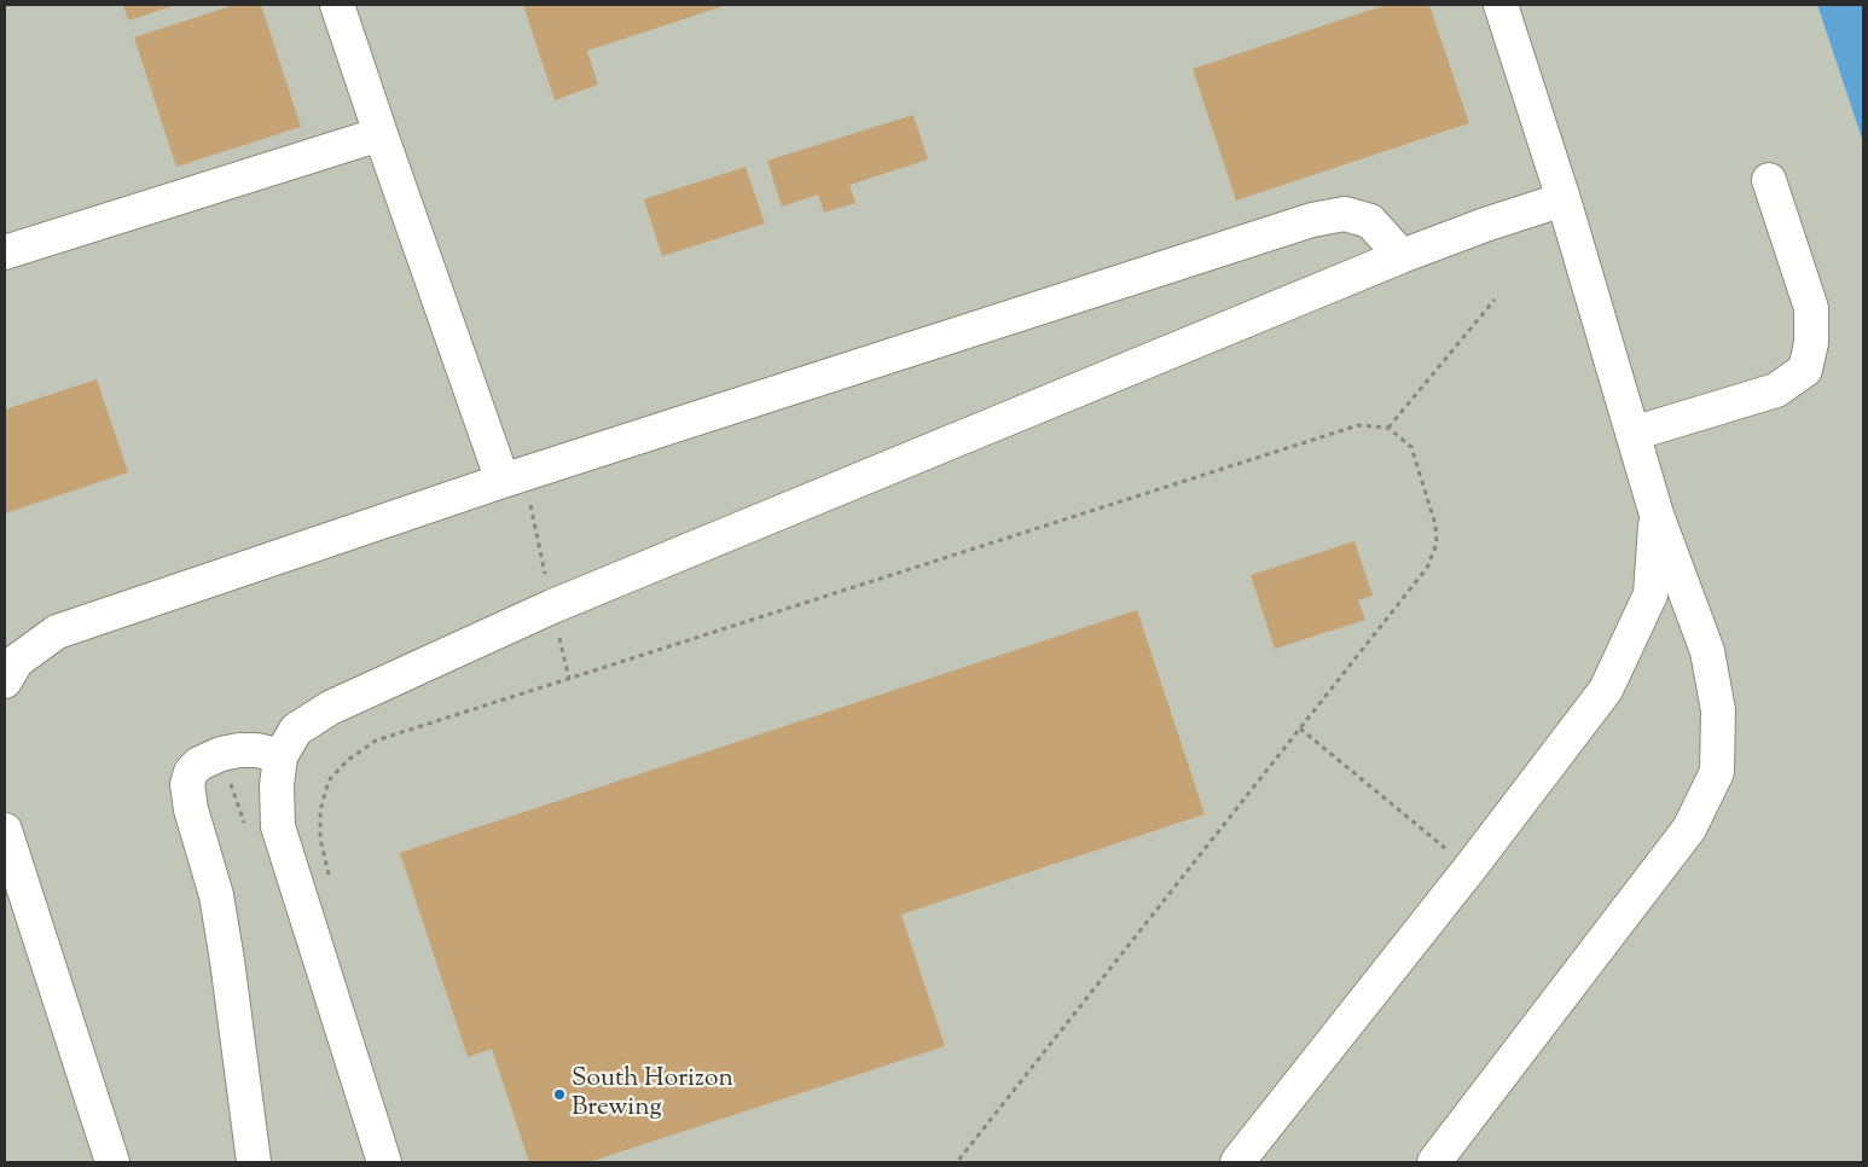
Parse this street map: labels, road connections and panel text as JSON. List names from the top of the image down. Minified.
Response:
{"places":["South Horizon Brewing"]}
